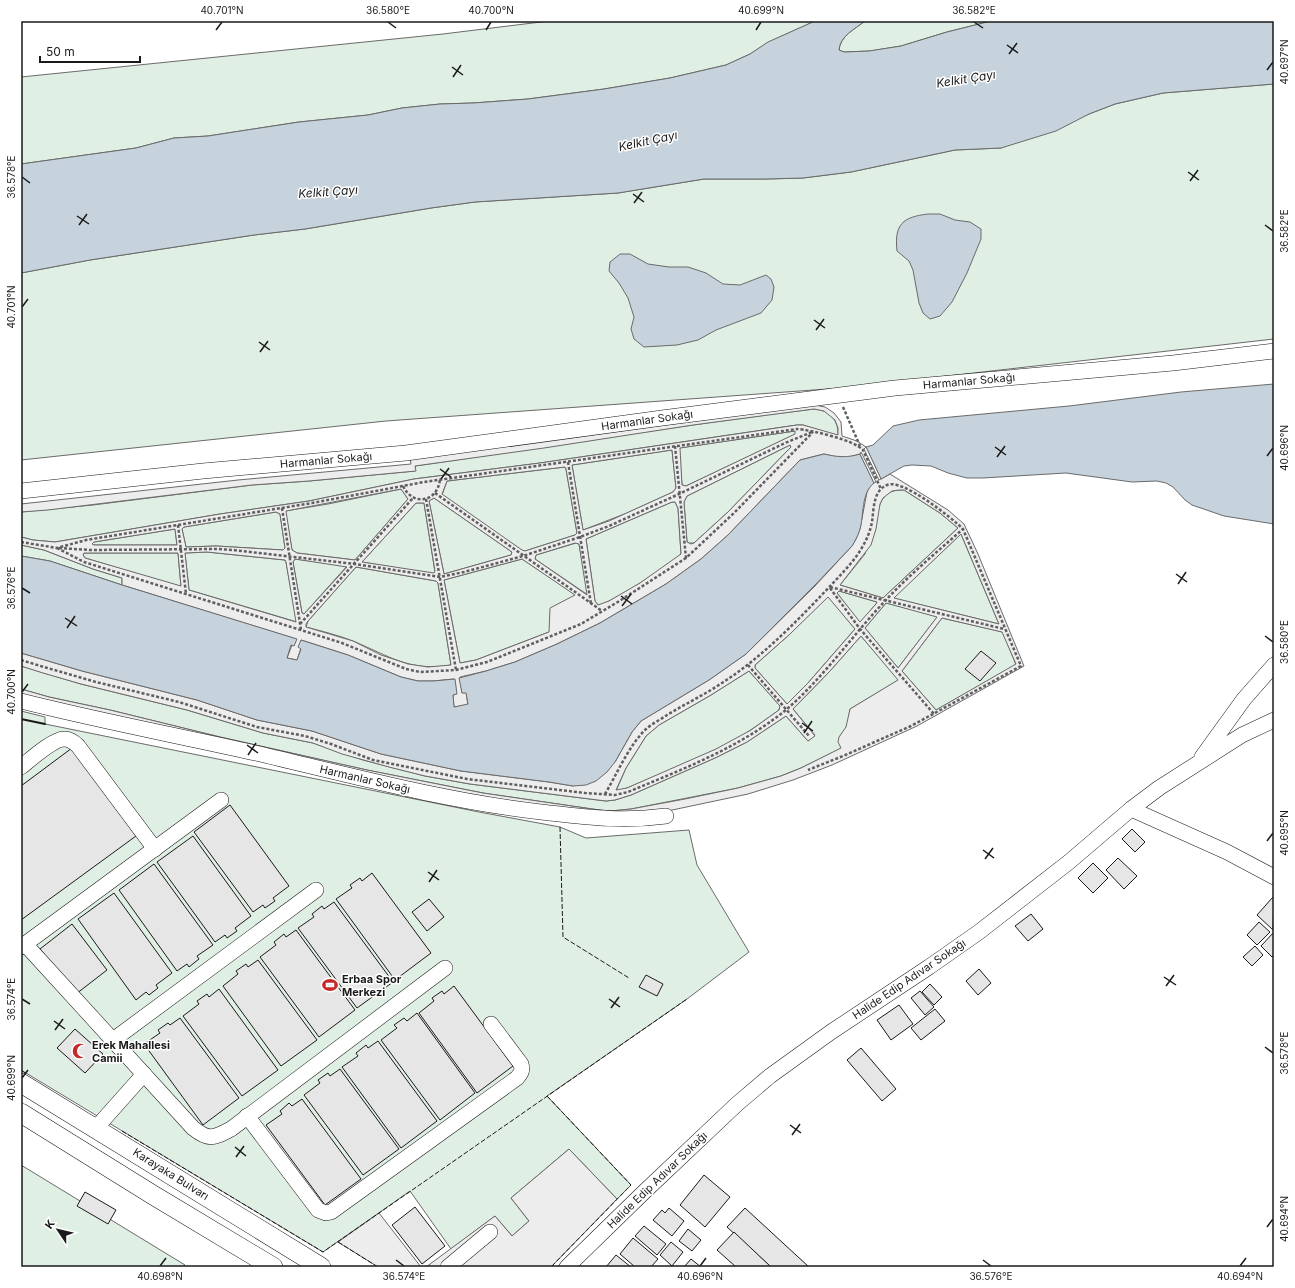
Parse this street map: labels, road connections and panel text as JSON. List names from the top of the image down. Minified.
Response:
{"streets":{"main road":["Karayaka Bulvarı"],"street":["Harmanlar Sokağı","Halide Edip Adıvar Sokağı"]},"water":["Kelkit Çayı"],"places":{"sports":["Erbaa Spor Merkezi"],"mosque":["Erek Mahallesi Camii"]},"scale_bar":"50 m","north":"top left","coordinates":["40.701°N","36.580°E","40.700°N","40.699°N","36.582°E","40.697°N","36.578°E","40.696°N","36.576°E","40.695°N","36.574°E","40.694°N","40.698°N"]}
